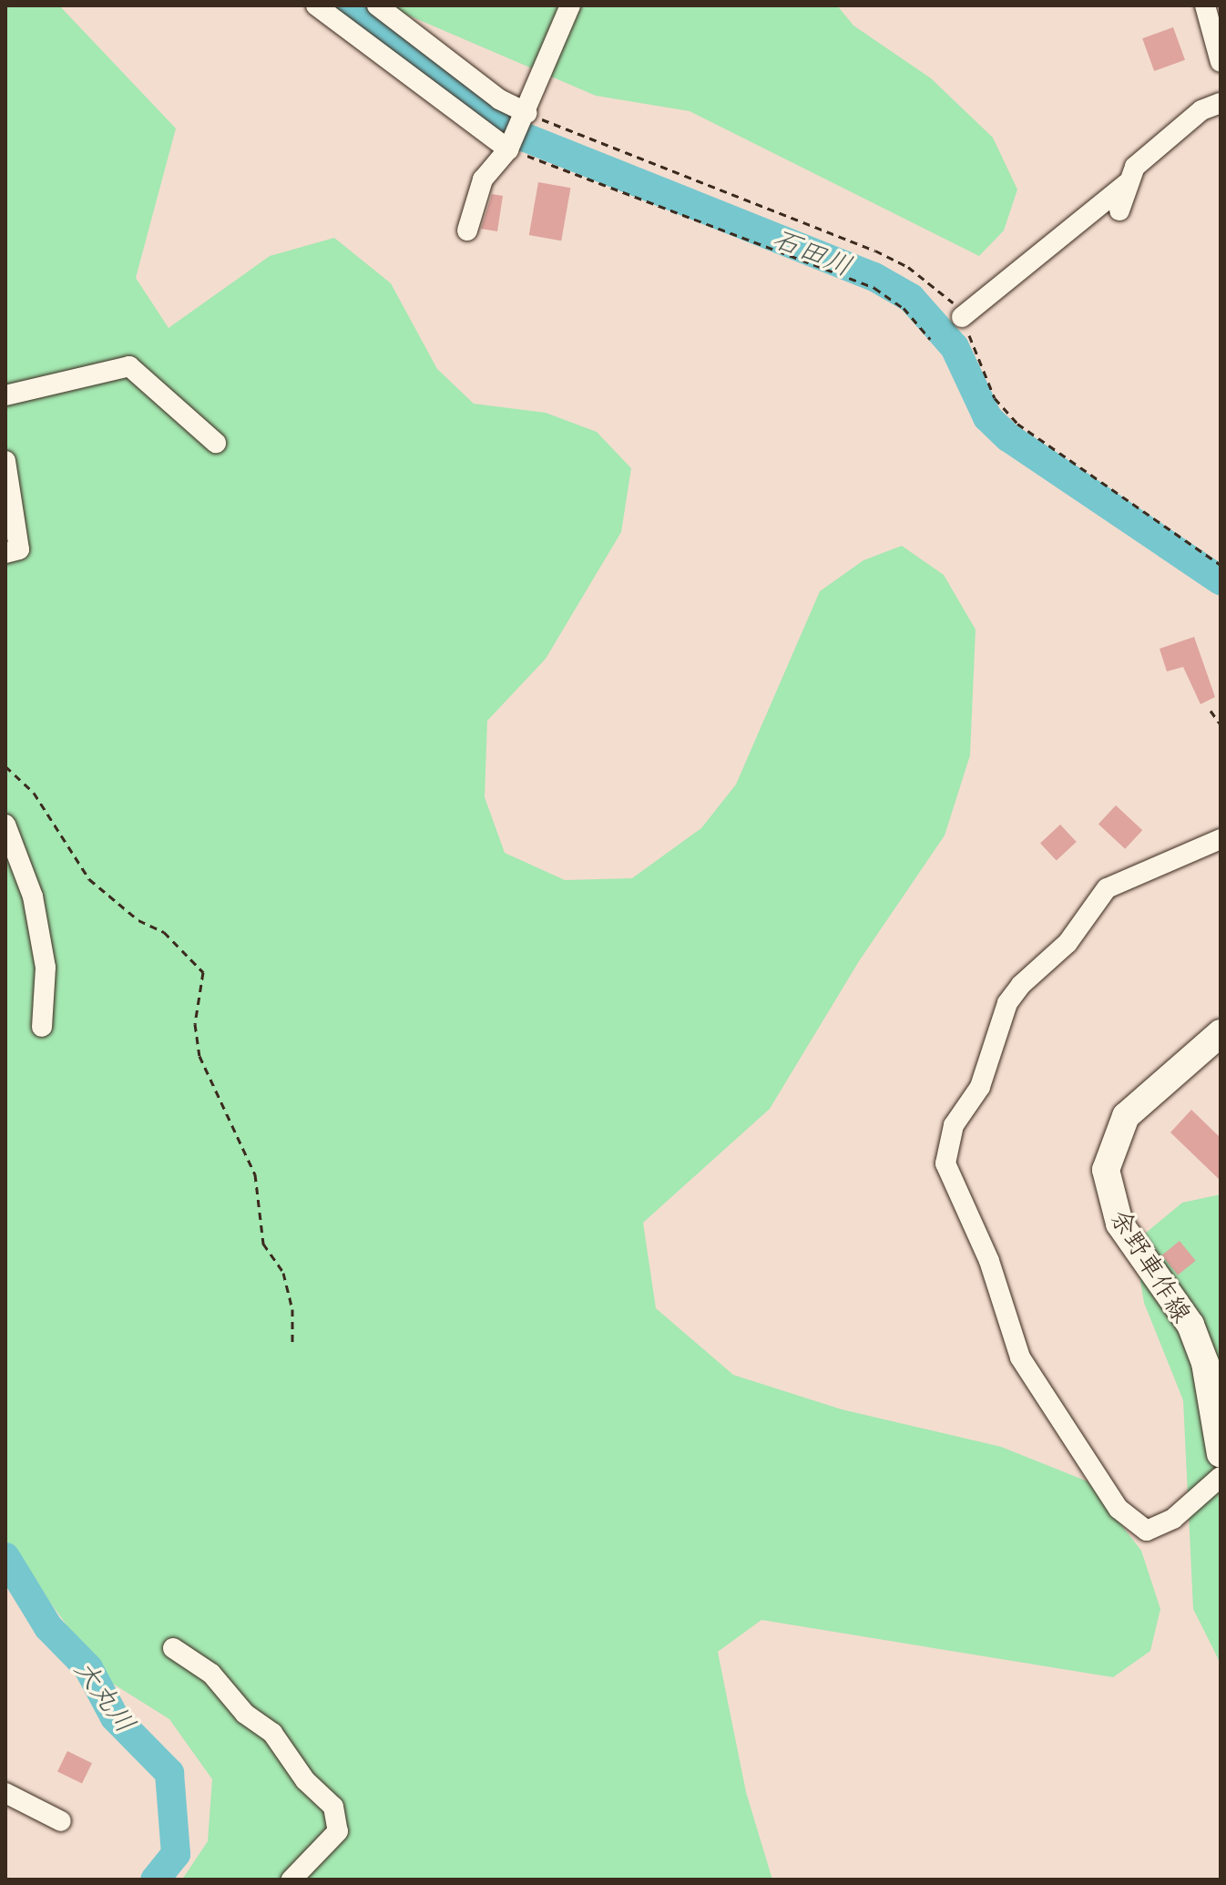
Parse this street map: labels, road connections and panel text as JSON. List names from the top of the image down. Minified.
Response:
{"streets":{"main road":["余野車作線"]},"water":["石田川","大丸川"]}
